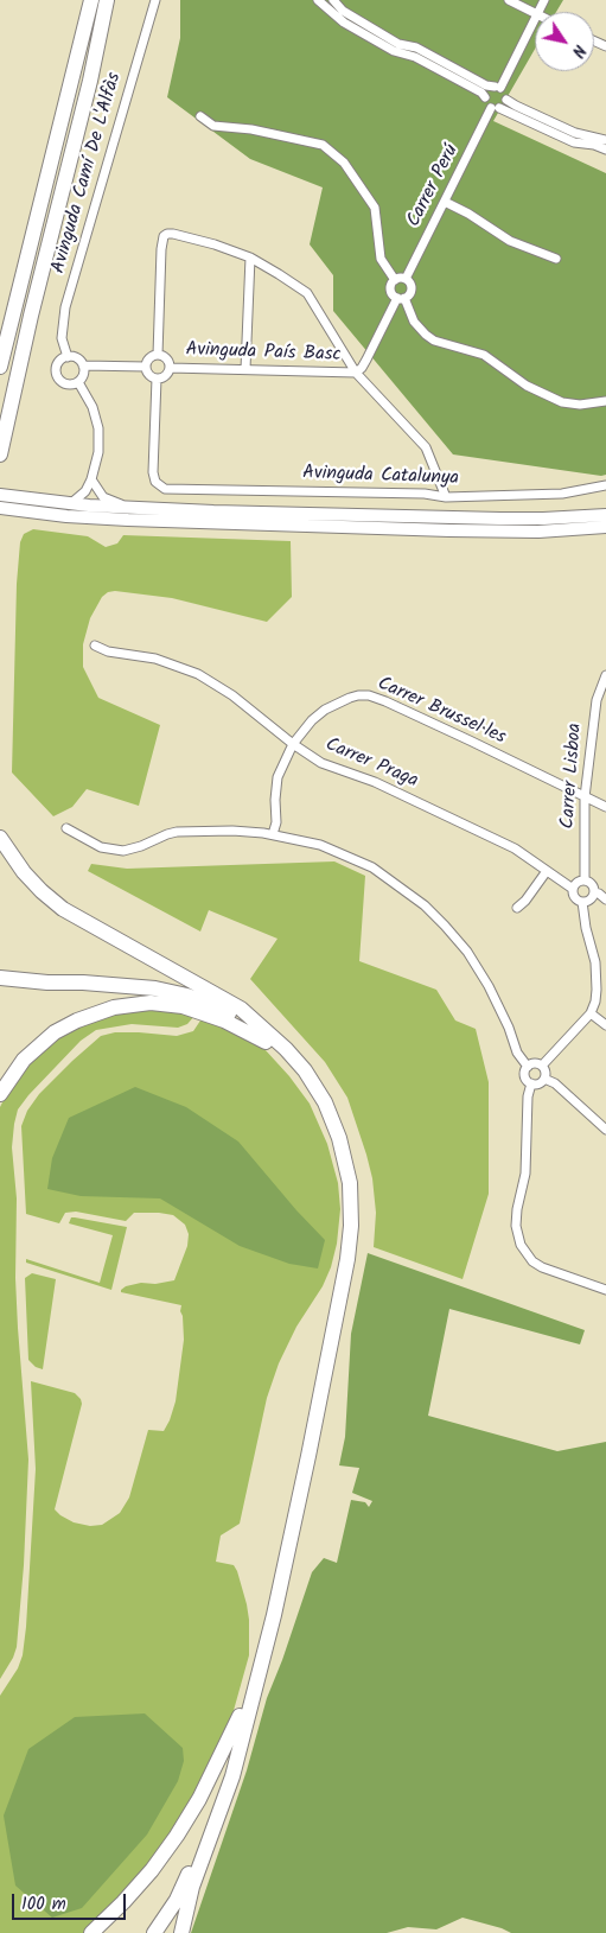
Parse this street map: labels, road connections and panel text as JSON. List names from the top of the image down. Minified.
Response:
{"streets":{"street":["Avinguda Camí De L'Alfàs","Carrer Perú","Avinguda País Basc","Avinguda Catalunya","Carrer Brussel·les","Carrer Praga","Carrer Lisboa"]},"crossings":[["Avinguda País Basc","Avinguda Catalunya"],["Carrer Brussel·les","Carrer Praga"],["Carrer Brussel·les","Carrer Lisboa"],["Carrer Praga","Carrer Lisboa"]],"scale_bar":"100 m","north":"bottom right"}
